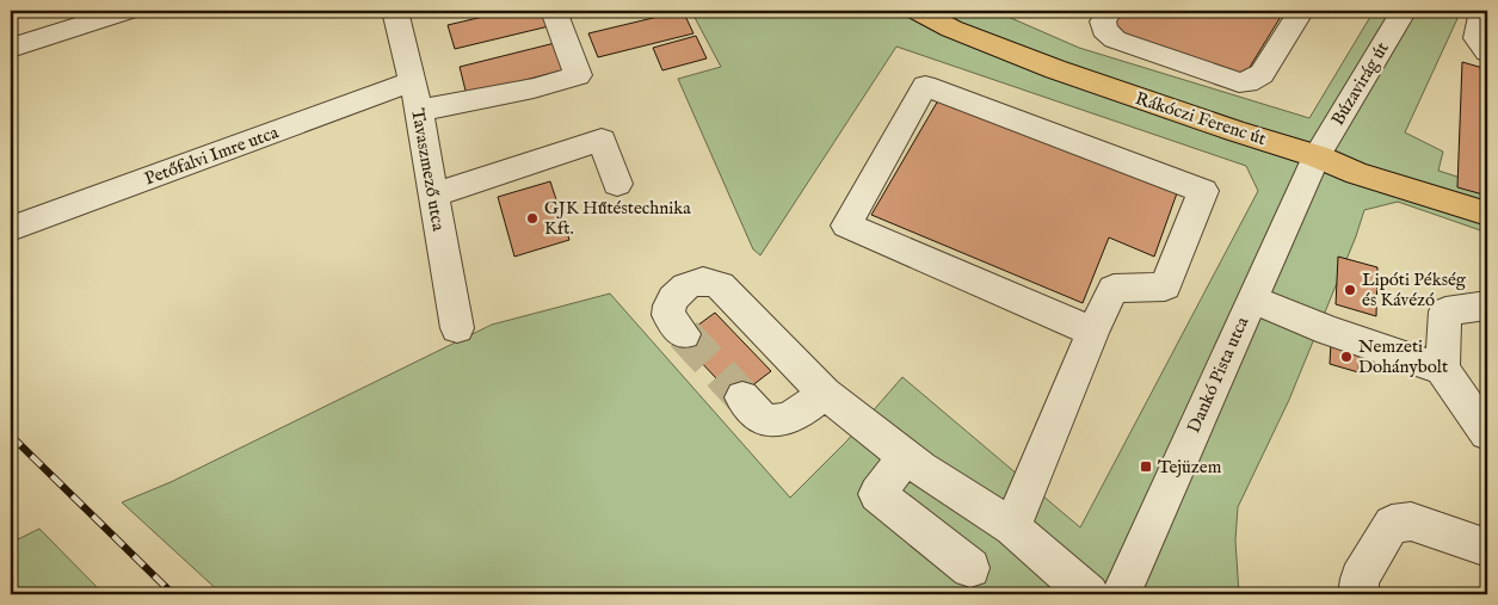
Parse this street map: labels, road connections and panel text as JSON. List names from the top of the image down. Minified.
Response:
{"streets":{"main road":["Rákóczi Ferenc út"],"street":["Búzavirág út","Petőfalvi Imre utca","Tavaszmező utca","Dankó Pista utca"]},"crossings":[["Búzavirág út","Rákóczi Ferenc út"],["Búzavirág út","Dankó Pista utca"],["Rákóczi Ferenc út","Dankó Pista utca"],["Petőfalvi Imre utca","Tavaszmező utca"]],"places":{"other":["GJK Hűtéstechnika Kft.","Lipóti Pékség és Kávézó","Nemzeti Dohánybolt"],"transit":["Tejüzem"]}}
